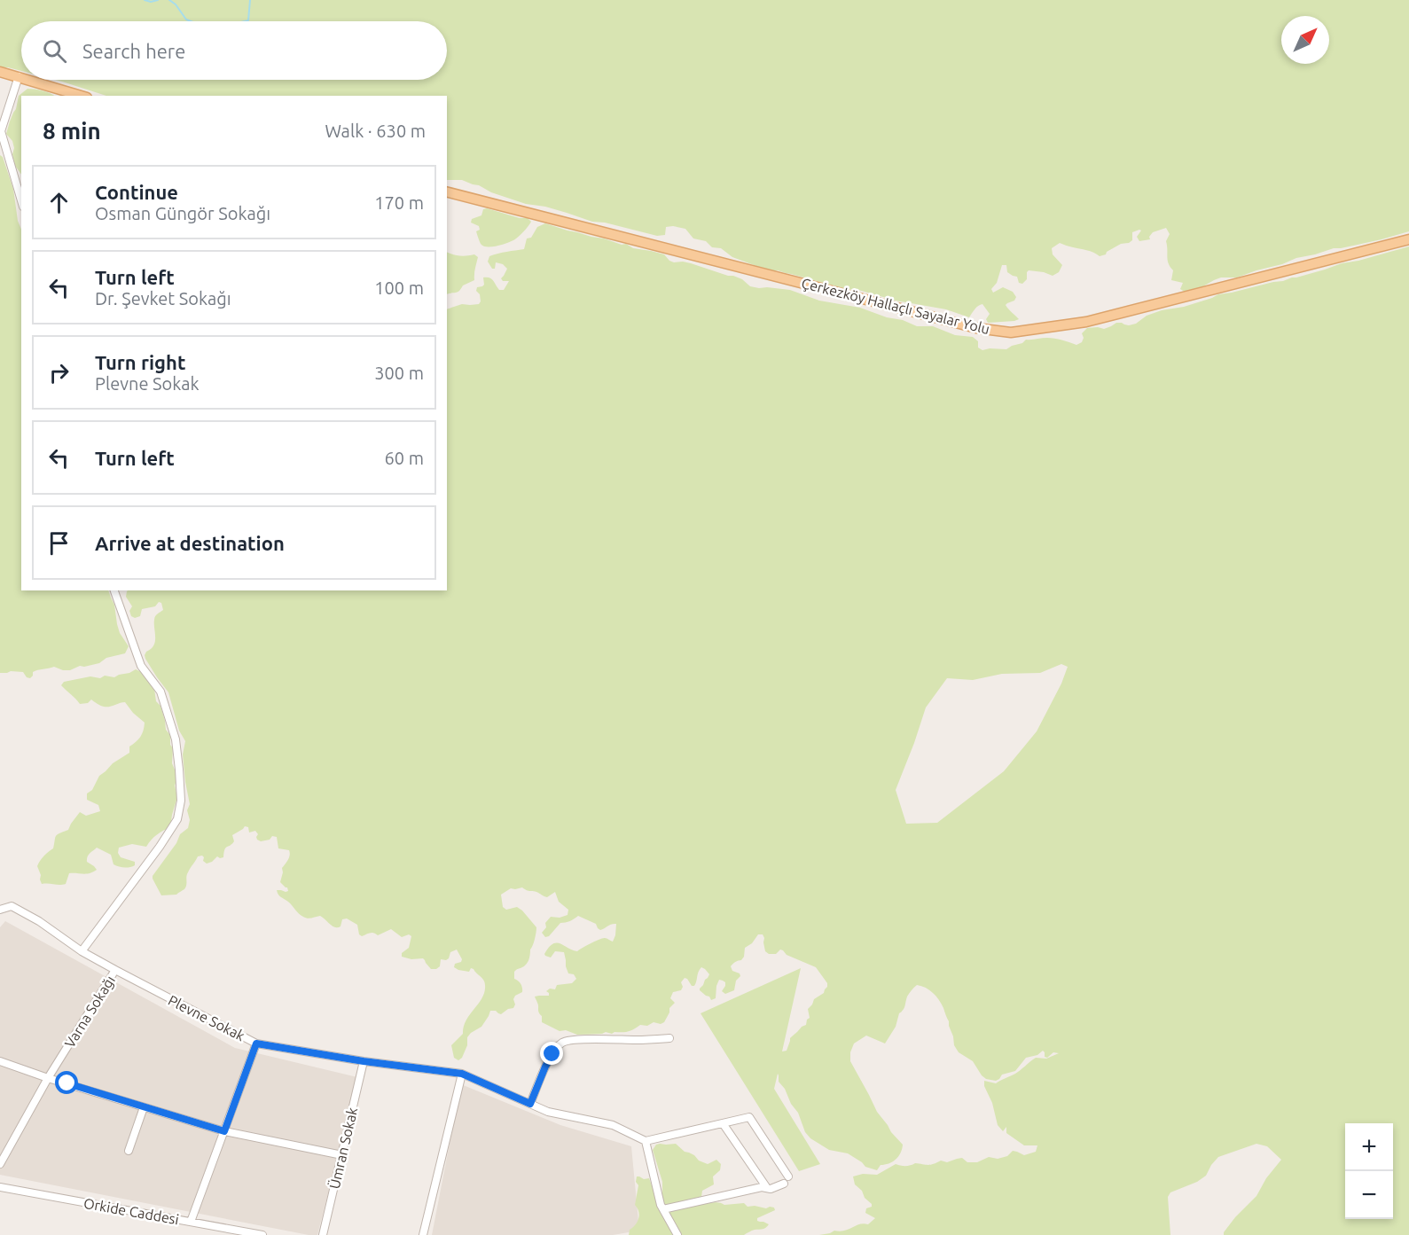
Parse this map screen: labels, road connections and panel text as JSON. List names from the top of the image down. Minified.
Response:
{"streets":{"main road":["Çerkezköy Hallaçlı Sayalar Yolu"],"street":["Varna Sokağı","Plevne Sokak","Ümran Sokak","Orkide Caddesi"]},"crossings":[["Varna Sokağı","Plevne Sokak"],["Plevne Sokak","Ümran Sokak"]],"north":"top right","page":{"search":"Search here","heading":["8 min","Walk · 630 m"],"list":[["Continue","Osman Güngör Sokağı","170 m"],["Turn left","Dr. Şevket Sokağı","100 m"],["Turn right","Plevne Sokak","300 m"],["Turn left","60 m"],"Arrive at destination"],"map_buttons":["+","−"]}}
